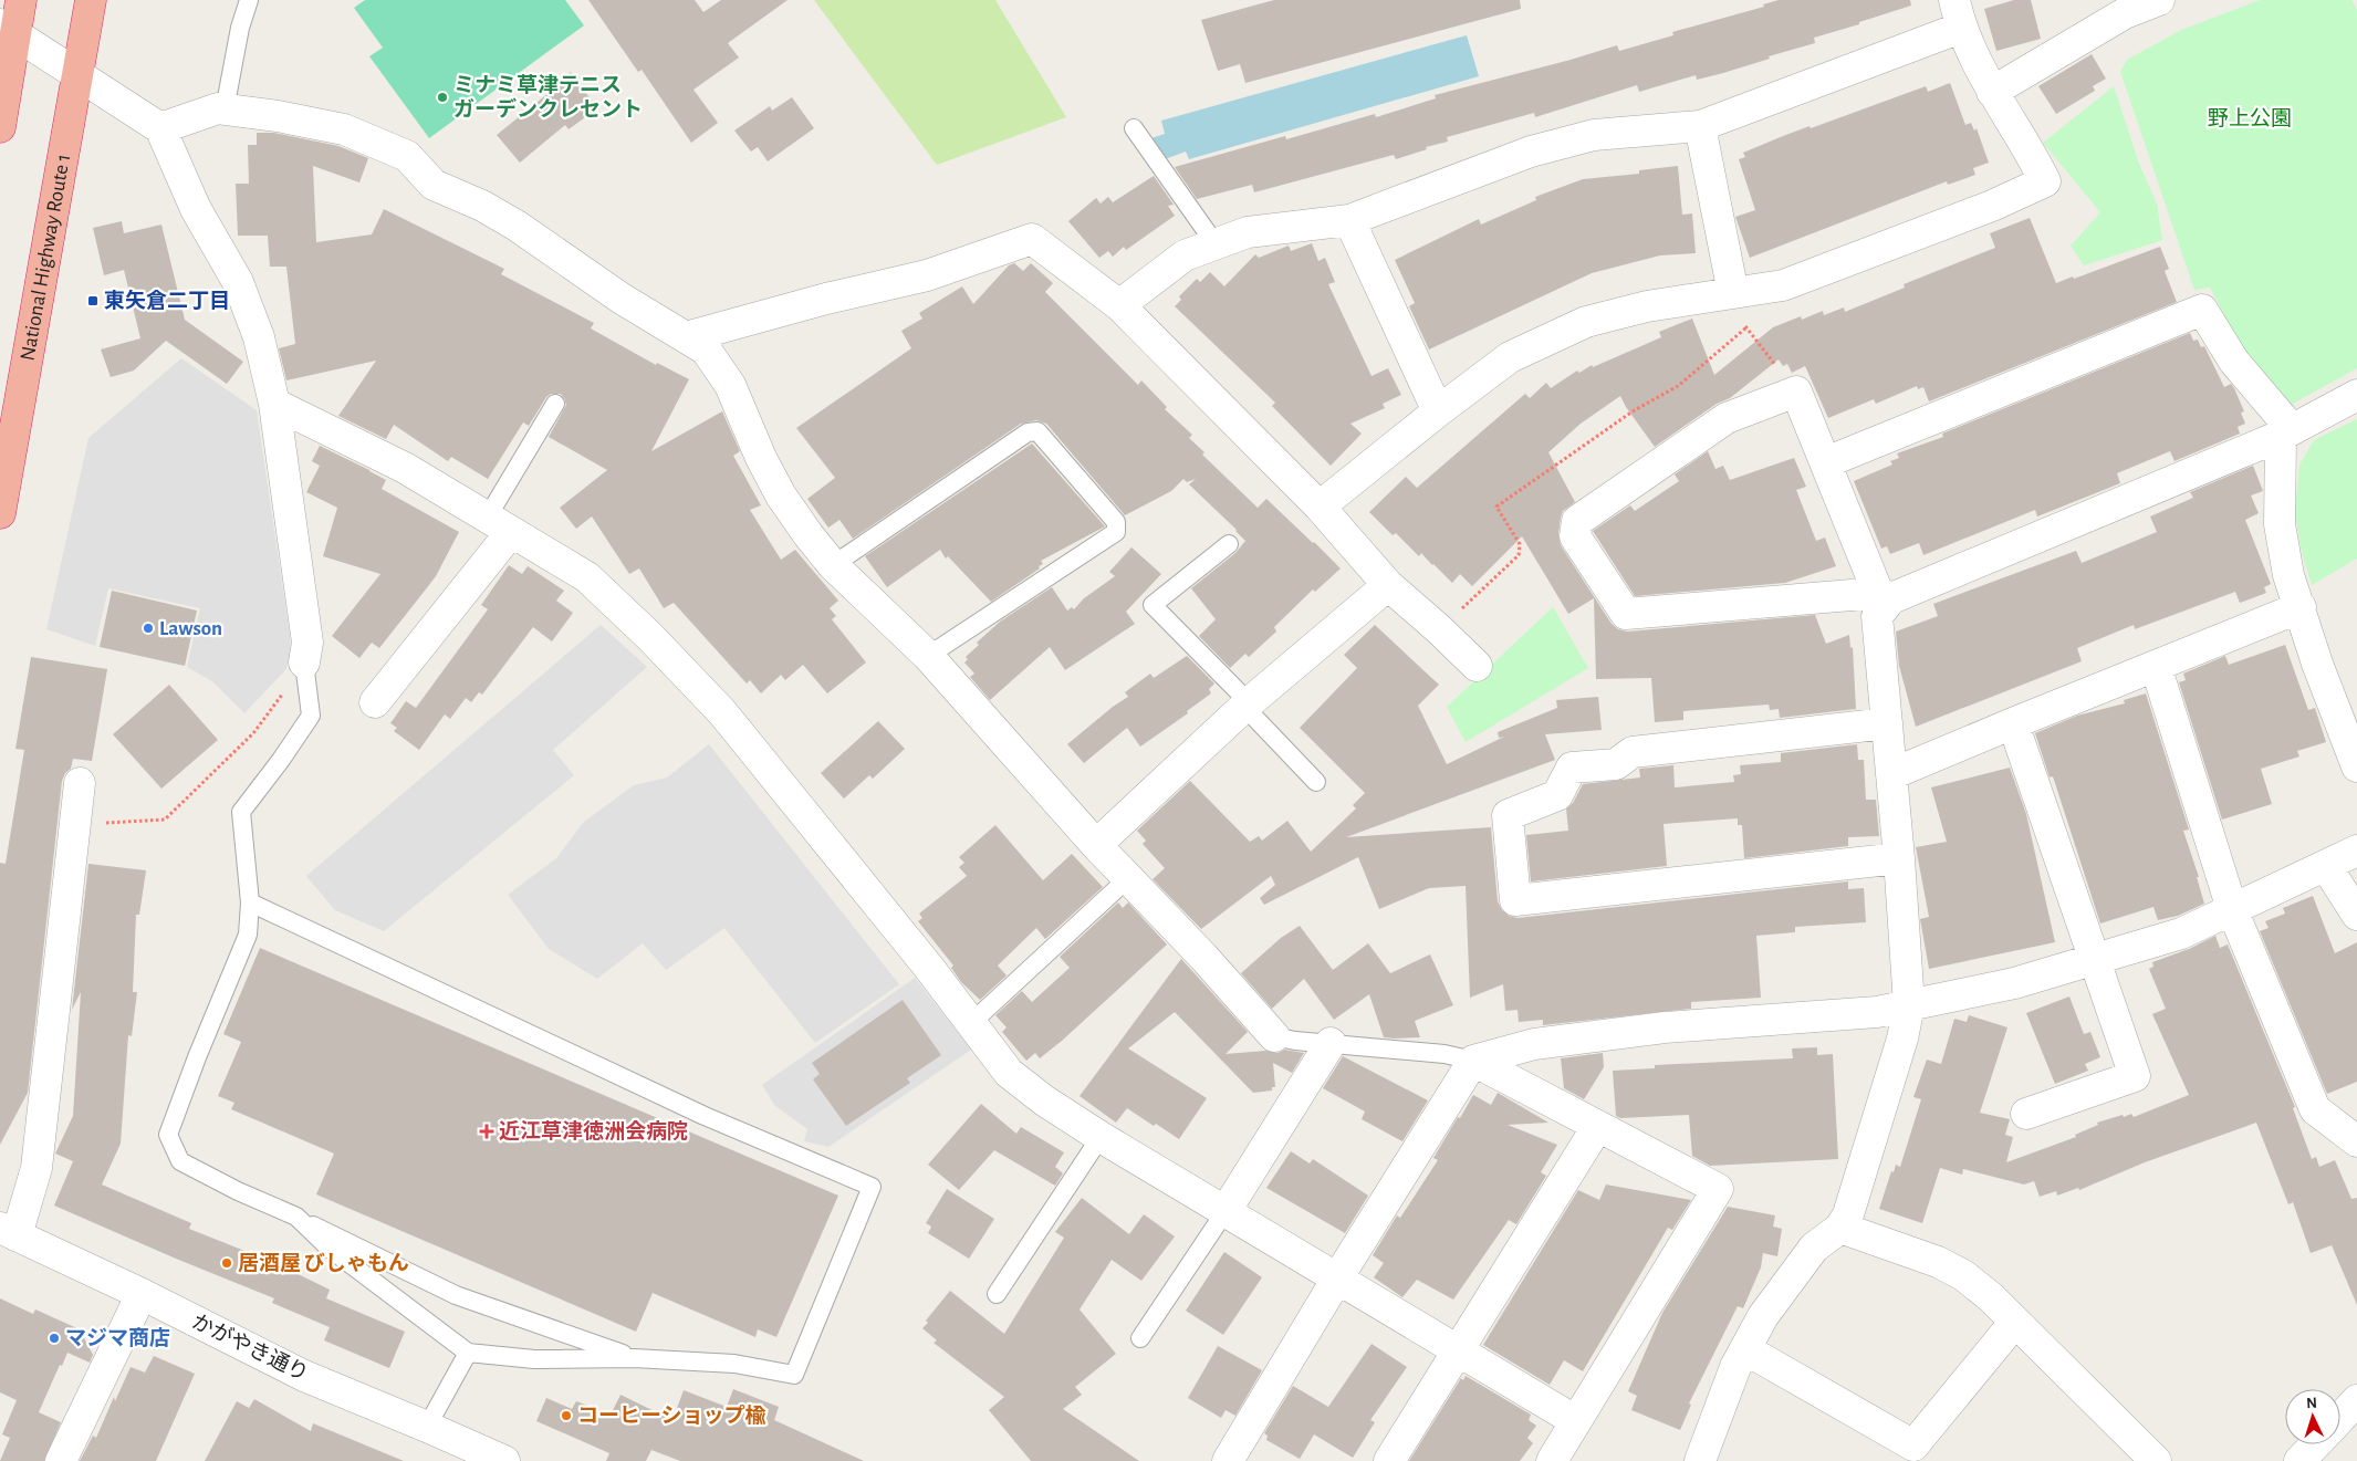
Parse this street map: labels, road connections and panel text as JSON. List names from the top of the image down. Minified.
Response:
{"streets":{"highway":["National Highway Route 1"],"street":["かがやき通り"]},"parks":["野上公園"],"places":{"other":["ミナミ草津テニス ガーデンクレセント","Lawson","居酒屋 びしゃもん","マジマ商店","コーヒーショップ楡"],"transit":["東矢倉二丁目"],"health":["近江草津徳洲会病院"]},"north":"top"}
